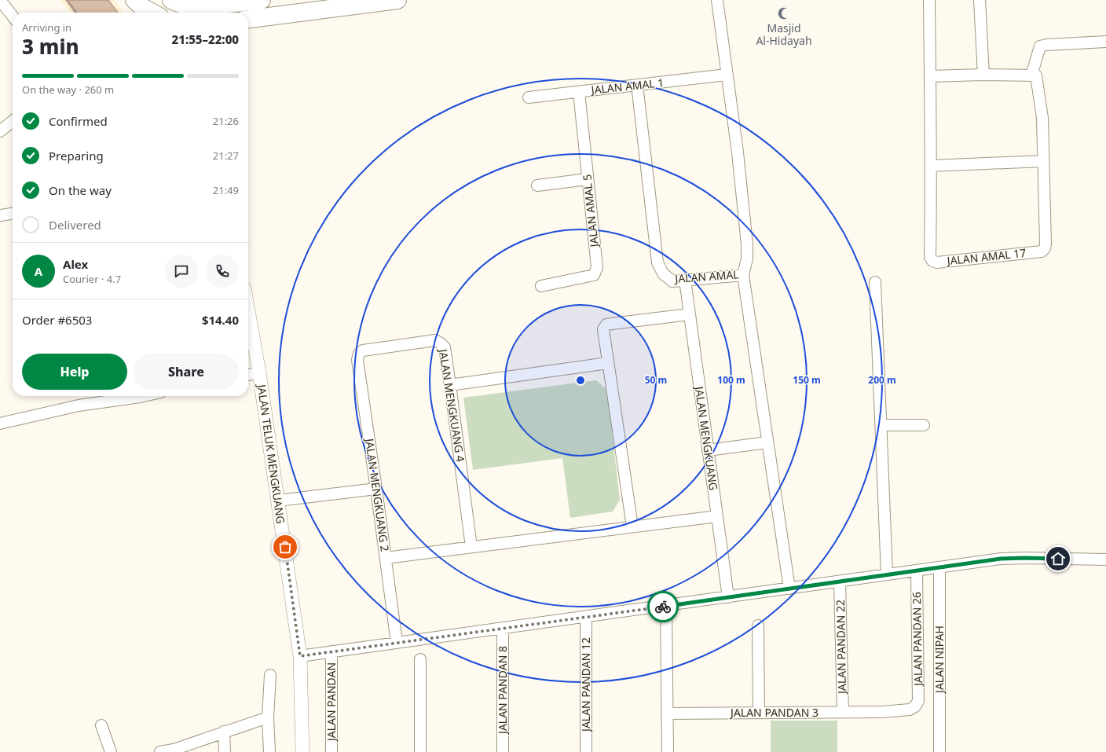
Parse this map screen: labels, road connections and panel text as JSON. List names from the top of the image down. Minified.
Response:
{"streets":{"street":["JALAN AMAL 1","JALAN AMAL 5","JALAN AMAL 17","JALAN AMAL","JALAN MENGKUANG 4","JALAN MENGKUANG","JALAN TELUK MENGKUANG","JALAN MENGKUANG 2","JALAN PANDAN 26","JALAN PANDAN 22","JALAN NIPAH","JALAN PANDAN 12","JALAN PANDAN 8","JALAN PANDAN","JALAN PANDAN 3"]},"crossings":[["JALAN AMAL 1","JALAN AMAL 5"],["JALAN AMAL 1","JALAN AMAL"],["JALAN AMAL","JALAN MENGKUANG"],["JALAN MENGKUANG 4","JALAN MENGKUANG 2"],["JALAN PANDAN 26","JALAN PANDAN 3"],["JALAN PANDAN 22","JALAN PANDAN 3"]],"places":{"mosque":["Masjid Al-Hidayah"]},"page":{"heading":["3 min","Arriving in","21:55–22:00"],"panel":["Alex","Courier · 4.7","Order #6503","$14.40"],"bar":"On the way · 260 m","list":[["Confirmed","21:26"],["Preparing","21:27"],["On the way","21:49"],"Delivered"],"round":"A","buttons":["Help","Share"]},"rings":["50 m","100 m","150 m","200 m"]}
